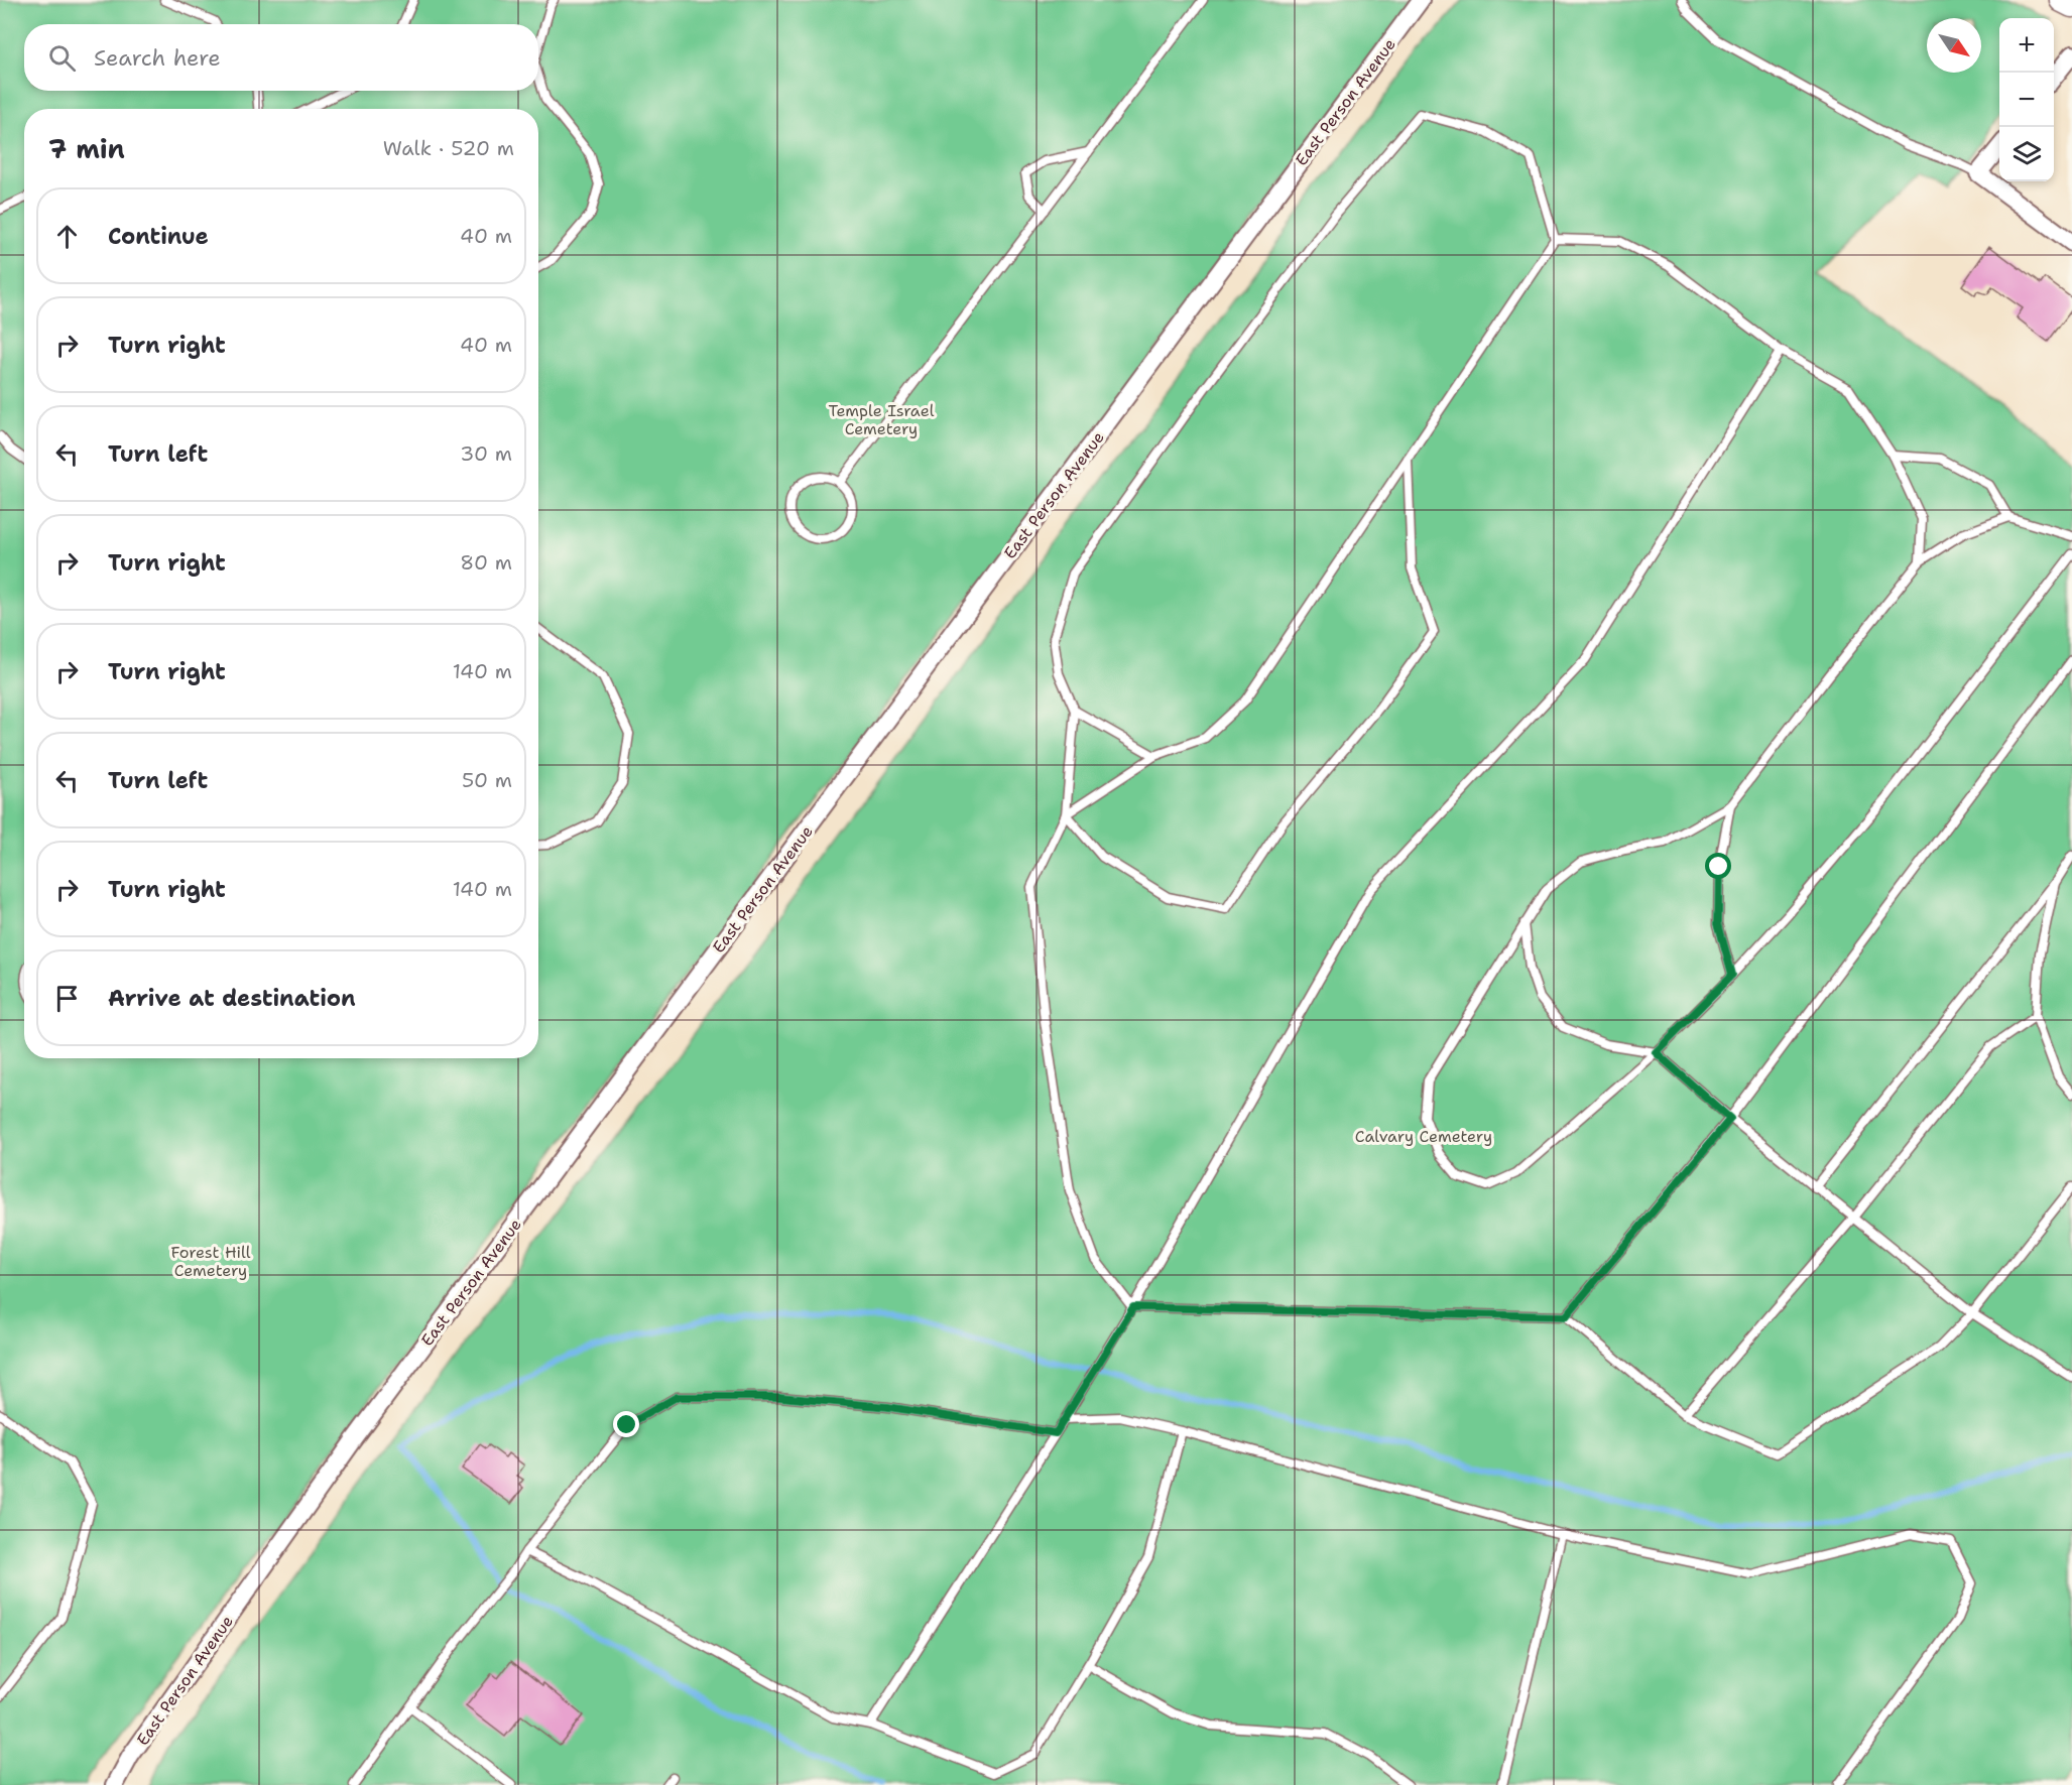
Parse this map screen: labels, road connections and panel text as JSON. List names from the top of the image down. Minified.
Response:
{"streets":{"street":["East Person Avenue"]},"parks":["Temple Israel Cemetery","Calvary Cemetery","Forest Hill Cemetery"],"north":"bottom right","page":{"map_buttons":["+","−"],"search":"Search here","heading":["7 min","Walk · 520 m"],"list":[["Continue","40 m"],["Turn right","40 m"],["Turn left","30 m"],["Turn right","80 m"],["Turn right","140 m"],["Turn left","50 m"],["Turn right","140 m"],"Arrive at destination"]}}
